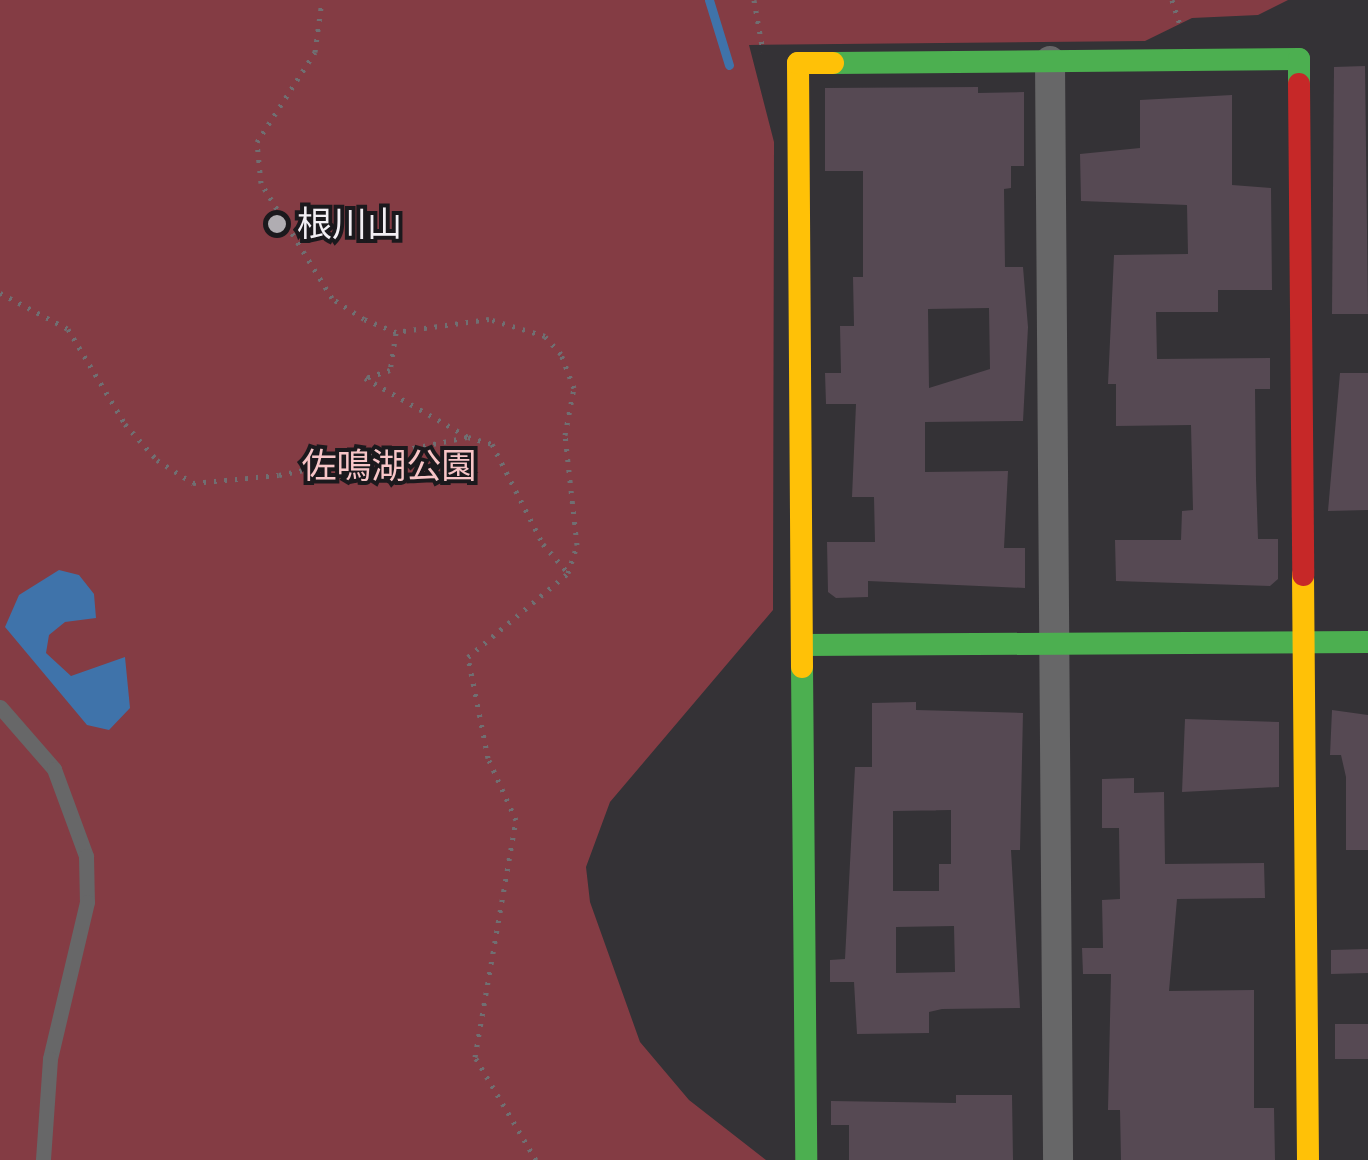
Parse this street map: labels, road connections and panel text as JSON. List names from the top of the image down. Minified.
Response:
{"parks":["佐鳴湖公園"],"places":["根川山"]}
